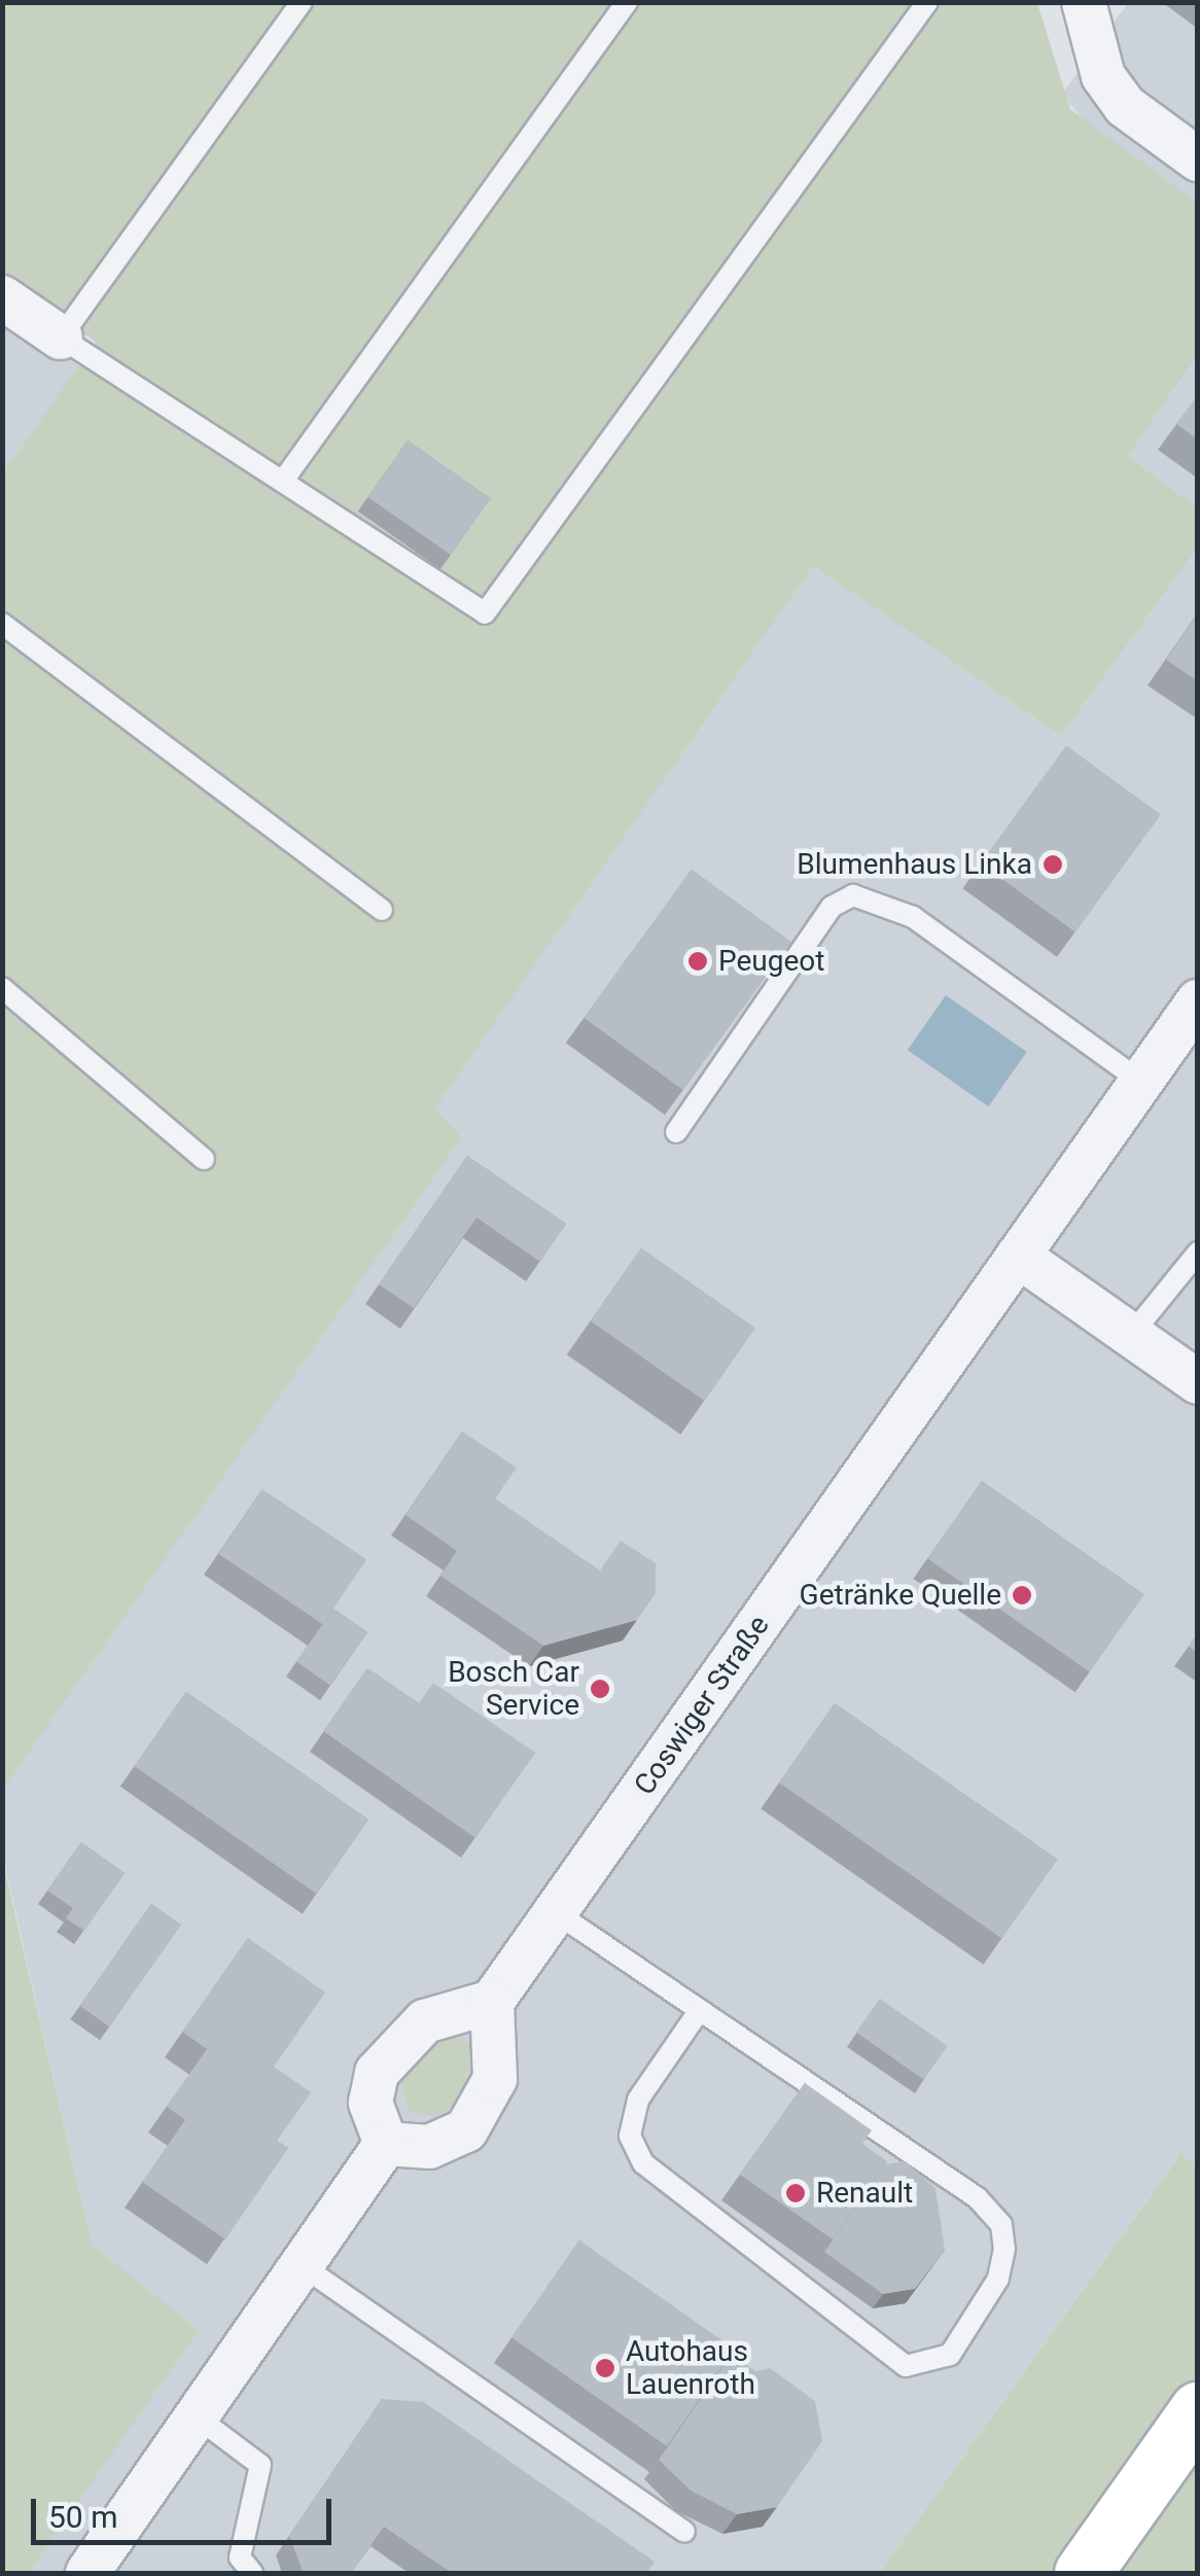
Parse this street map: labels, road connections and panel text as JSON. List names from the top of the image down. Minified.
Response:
{"streets":{"street":["Coswiger Straße"]},"places":["Blumenhaus Linka","Peugeot","Getränke Quelle","Bosch Car Service","Renault","Autohaus Lauenroth"],"scale_bar":"50 m"}
